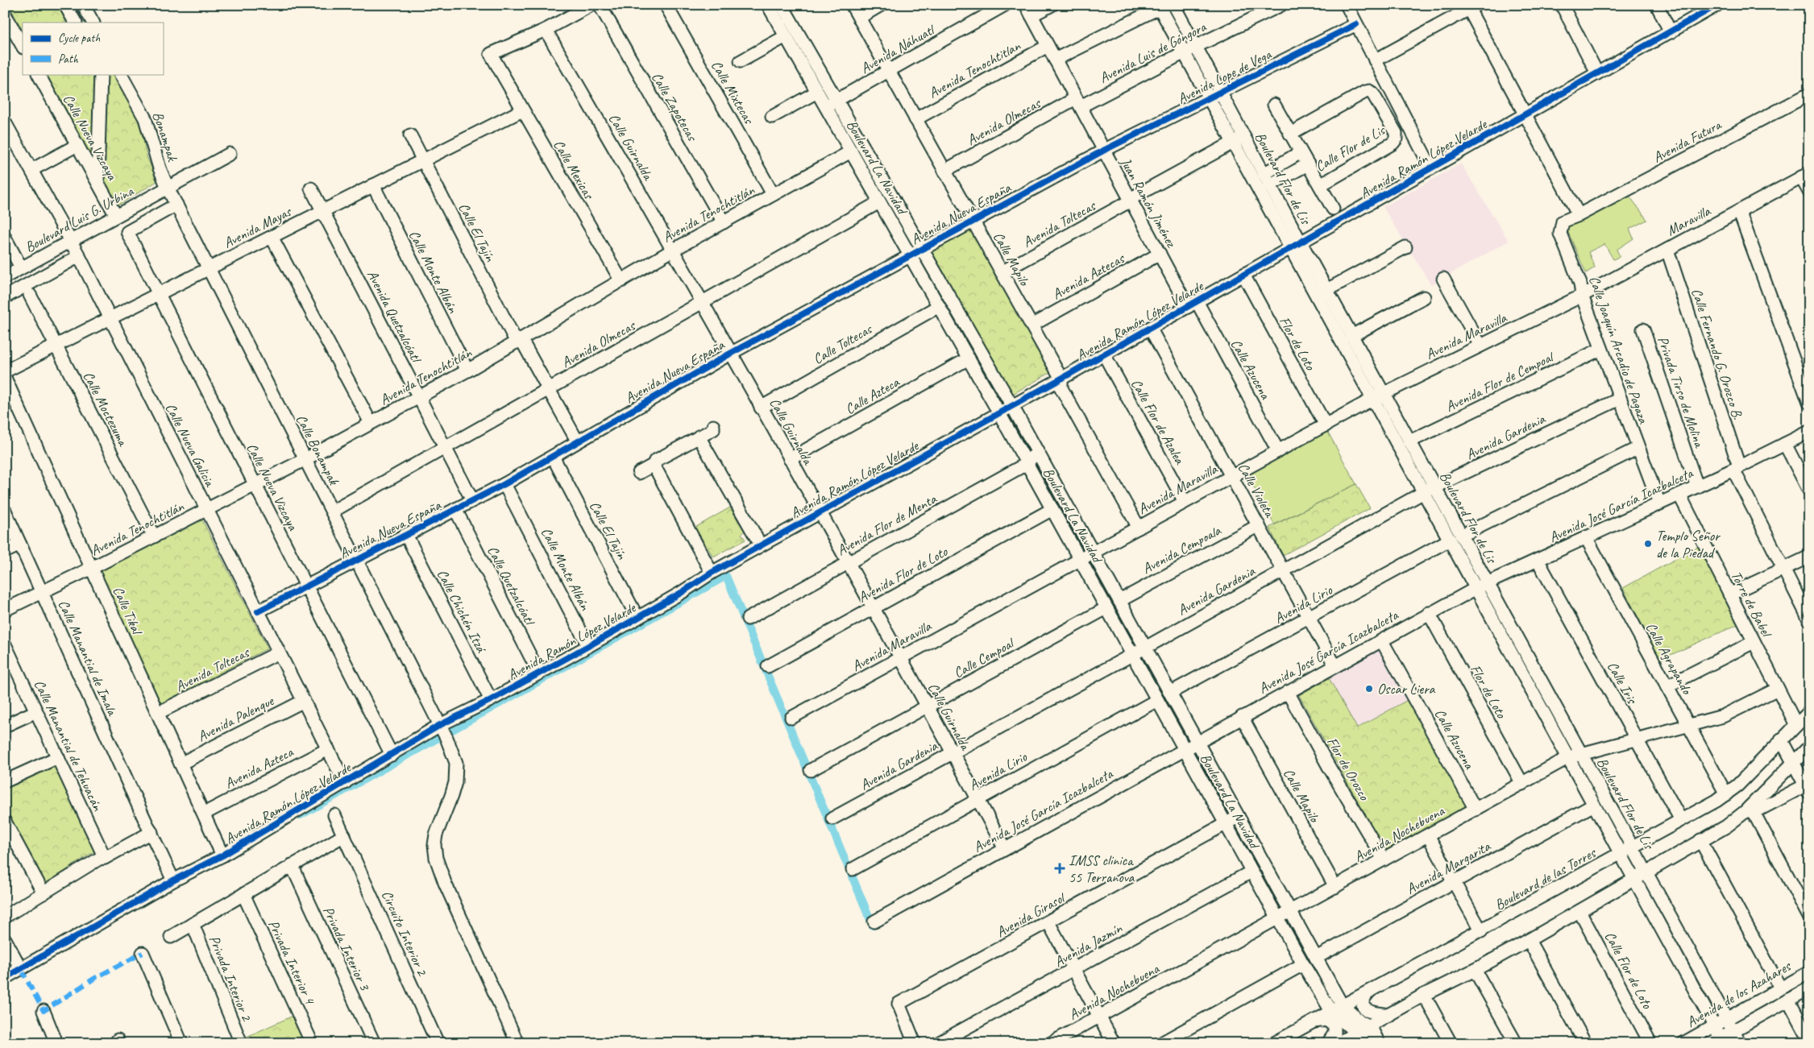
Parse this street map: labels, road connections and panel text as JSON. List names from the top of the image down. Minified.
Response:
{"streets":{"street":["Avenida Náhuatl","Avenida Luis de Góngora","Avenida Tenochtitlan","Avenida Lope de Vega","Calle Mixtecas","Calle Zapotecas","Avenida Olmecas","Bonampak","Calle Nueva Vizcaya","Avenida Futura","Calle Guirnalda","Calle Flor de Lis","Avenida Ramón López Velarde","Boulevard La Navidad","Calle Mexicas","Boulevard Flor de Lis","Juan Ramón Jiménez","Avenida Tenochtitlán","Avenida Nueva España","Boulevard Luis G. Urbina","Maravilla","Avenida Toltecas","Avenida Mayas","Calle El Tajín","Calle Mapilo","Calle Monte Albán","Avenida Aztecas","Avenida Quetzalcóatl","Avenida Maravilla","Flor de Loto","Calle Toltecas","Calle Joaquín Arcadio de Pagaza","Calle Fernando G. Orozco B.","Calle Azucena","Avenida Flor de Cempoal","Privada Tirso de Molina","Calle Azteca","Calle Moctezuma","Calle Flor de Azalea","Avenida Gardenia","Calle Nueva Galicia","Calle Bonampak","Calle Violeta","Avenida José García Icazbalceta","Avenida Flor de Menta","Avenida Cempoala","Avenida Flor de Loto","Calle Quetzalcóatl","Torre de Babel","Avenida Lirio","Calle Tikal","Calle Chichén Itzá","Calle Manantial de Imala","Calle Cempoal","Calle Agrapando","Calle Iris","Avenida Palenque","Calle Manantial de Tehuacán","Avenida Azteca","Flor de Orozco","Avenida Nochebuena","Avenida Margarita","Boulevard de las Torres","Avenida Girasol","Circuito Interior 2","Avenida Jazmín","Privada Interior 3","Privada Interior 4","Calle Flor de Loto","Privada Interior 2","Avenida de los Azahares"]},"crossings":[["Avenida Náhuatl","Boulevard La Navidad"],["Avenida Náhuatl","Calle Mapilo"],["Avenida Luis de Góngora","Avenida Olmecas"],["Avenida Luis de Góngora","Boulevard Flor de Lis"],["Avenida Luis de Góngora","Juan Ramón Jiménez"],["Avenida Tenochtitlan","Juan Ramón Jiménez"],["Avenida Tenochtitlan","Calle Mapilo"],["Avenida Lope de Vega","Boulevard Flor de Lis"],["Avenida Lope de Vega","Juan Ramón Jiménez"],["Avenida Lope de Vega","Avenida Nueva España"],["Calle Mixtecas","Avenida Tenochtitlán"],["Calle Zapotecas","Avenida Tenochtitlán"],["Avenida Olmecas","Calle Guirnalda"],["Avenida Olmecas","Boulevard La Navidad"],["Avenida Olmecas","Juan Ramón Jiménez"],["Avenida Olmecas","Calle El Tajín"],["Avenida Olmecas","Calle Mapilo"],["Avenida Olmecas","Avenida Quetzalcóatl"],["Avenida Olmecas","Calle Bonampak"],["Bonampak","Boulevard Luis G. Urbina"],["Bonampak","Calle Bonampak"],["Calle Nueva Vizcaya","Avenida Ramón López Velarde"],["Calle Nueva Vizcaya","Avenida Tenochtitlán"],["Calle Nueva Vizcaya","Avenida Nueva España"],["Calle Nueva Vizcaya","Boulevard Luis G. Urbina"],["Calle Nueva Vizcaya","Avenida Mayas"],["Calle Nueva Vizcaya","Calle Bonampak"],["Avenida Futura","Calle Joaquín Arcadio de Pagaza"],["Calle Guirnalda","Avenida Ramón López Velarde"],["Calle Guirnalda","Calle Mexicas"],["Calle Guirnalda","Avenida Tenochtitlán"],["Calle Guirnalda","Avenida Nueva España"],["Calle Guirnalda","Avenida Maravilla"],["Calle Guirnalda","Calle Toltecas"],["Calle Guirnalda","Calle Azteca"],["Calle Guirnalda","Avenida Gardenia"],["Calle Guirnalda","Avenida José García Icazbalceta"],["Calle Guirnalda","Avenida Flor de Menta"],["Calle Guirnalda","Avenida Flor de Loto"],["Calle Guirnalda","Avenida Lirio"],["Calle Guirnalda","Calle Cempoal"],["Calle Flor de Lis","Boulevard Flor de Lis"],["Avenida Ramón López Velarde","Boulevard La Navidad"],["Avenida Ramón López Velarde","Boulevard Flor de Lis"],["Avenida Ramón López Velarde","Juan Ramón Jiménez"],["Avenida Ramón López Velarde","Calle El Tajín"],["Avenida Ramón López Velarde","Calle Mapilo"],["Avenida Ramón López Velarde","Calle Monte Albán"],["Avenida Ramón López Velarde","Flor de Loto"],["Avenida Ramón López Velarde","Calle Azucena"],["Avenida Ramón López Velarde","Calle Flor de Azalea"],["Avenida Ramón López Velarde","Calle Nueva Galicia"],["Avenida Ramón López Velarde","Calle Bonampak"],["Avenida Ramón López Velarde","Calle Violeta"],["Avenida Ramón López Velarde","Calle Quetzalcóatl"],["Avenida Ramón López Velarde","Calle Tikal"],["Avenida Ramón López Velarde","Calle Chichén Itzá"],["Avenida Ramón López Velarde","Calle Manantial de Imala"],["Boulevard La Navidad","Avenida Tenochtitlán"],["Boulevard La Navidad","Avenida Nueva España"],["Boulevard La Navidad","Avenida Maravilla"],["Boulevard La Navidad","Calle Toltecas"],["Boulevard La Navidad","Calle Azteca"],["Boulevard La Navidad","Avenida Gardenia"],["Boulevard La Navidad","Avenida José García Icazbalceta"],["Boulevard La Navidad","Avenida Flor de Menta"],["Boulevard La Navidad","Avenida Cempoala"],["Boulevard La Navidad","Avenida Flor de Loto"],["Boulevard La Navidad","Avenida Lirio"],["Boulevard La Navidad","Calle Cempoal"],["Boulevard La Navidad","Avenida Nochebuena"],["Boulevard La Navidad","Avenida Margarita"],["Boulevard La Navidad","Boulevard de las Torres"],["Boulevard La Navidad","Avenida Girasol"],["Boulevard La Navidad","Avenida Jazmín"],["Calle Mexicas","Avenida Tenochtitlán"],["Calle Mexicas","Avenida Mayas"],["Boulevard Flor de Lis","Avenida Toltecas"],["Boulevard Flor de Lis","Avenida Maravilla"],["Boulevard Flor de Lis","Avenida Flor de Cempoal"],["Boulevard Flor de Lis","Avenida Gardenia"],["Boulevard Flor de Lis","Avenida José García Icazbalceta"],["Boulevard Flor de Lis","Avenida Lirio"],["Boulevard Flor de Lis","Avenida Nochebuena"],["Boulevard Flor de Lis","Avenida Margarita"],["Boulevard Flor de Lis","Boulevard de las Torres"],["Boulevard Flor de Lis","Avenida de los Azahares"],["Juan Ramón Jiménez","Avenida Nueva España"],["Juan Ramón Jiménez","Avenida Toltecas"],["Juan Ramón Jiménez","Avenida Aztecas"],["Juan Ramón Jiménez","Calle Azucena"],["Avenida Tenochtitlán","Calle El Tajín"],["Avenida Tenochtitlán","Calle Monte Albán"],["Avenida Tenochtitlán","Avenida Quetzalcóatl"],["Avenida Tenochtitlán","Calle Moctezuma"],["Avenida Tenochtitlán","Calle Nueva Galicia"],["Avenida Tenochtitlán","Calle Bonampak"],["Avenida Tenochtitlán","Calle Tikal"],["Avenida Tenochtitlán","Calle Manantial de Imala"],["Avenida Nueva España","Calle El Tajín"],["Avenida Nueva España","Calle Mapilo"],["Avenida Nueva España","Calle Monte Albán"],["Avenida Nueva España","Avenida Quetzalcóatl"],["Avenida Nueva España","Calle Nueva Galicia"],["Avenida Nueva España","Calle Bonampak"],["Avenida Nueva España","Calle Quetzalcóatl"],["Avenida Nueva España","Calle Chichén Itzá"],["Boulevard Luis G. Urbina","Calle Nueva Galicia"],["Boulevard Luis G. Urbina","Calle Bonampak"],["Maravilla","Avenida Maravilla"],["Maravilla","Calle Joaquín Arcadio de Pagaza"],["Maravilla","Calle Fernando G. Orozco B."],["Avenida Toltecas","Calle Mapilo"],["Avenida Toltecas","Calle Nueva Galicia"],["Avenida Toltecas","Calle Tikal"],["Avenida Mayas","Calle El Tajín"],["Avenida Mayas","Calle Monte Albán"],["Avenida Mayas","Avenida Quetzalcóatl"],["Avenida Mayas","Calle Moctezuma"],["Avenida Mayas","Calle Nueva Galicia"],["Avenida Mayas","Calle Bonampak"],["Calle Mapilo","Avenida Aztecas"],["Calle Mapilo","Avenida Maravilla"],["Calle Mapilo","Avenida José García Icazbalceta"],["Calle Mapilo","Avenida Nochebuena"],["Avenida Maravilla","Flor de Loto"],["Avenida Maravilla","Calle Joaquín Arcadio de Pagaza"],["Avenida Maravilla","Calle Azucena"],["Avenida Maravilla","Calle Flor de Azalea"],["Avenida Maravilla","Calle Violeta"],["Flor de Loto","Avenida José García Icazbalceta"],["Flor de Loto","Avenida Nochebuena"],["Calle Joaquín Arcadio de Pagaza","Avenida Flor de Cempoal"],["Calle Joaquín Arcadio de Pagaza","Avenida Gardenia"],["Calle Joaquín Arcadio de Pagaza","Avenida José García Icazbalceta"],["Calle Joaquín Arcadio de Pagaza","Avenida Lirio"],["Calle Fernando G. Orozco B.","Avenida José García Icazbalceta"],["Calle Azucena","Avenida José García Icazbalceta"],["Calle Azucena","Avenida Nochebuena"],["Privada Tirso de Molina","Avenida José García Icazbalceta"],["Avenida Gardenia","Calle Violeta"],["Calle Nueva Galicia","Avenida Palenque"],["Calle Nueva Galicia","Avenida Azteca"],["Calle Violeta","Avenida José García Icazbalceta"],["Calle Violeta","Avenida Cempoala"],["Calle Violeta","Avenida Lirio"],["Avenida José García Icazbalceta","Torre de Babel"],["Avenida José García Icazbalceta","Calle Agrapando"],["Avenida José García Icazbalceta","Calle Iris"],["Avenida José García Icazbalceta","Flor de Orozco"],["Torre de Babel","Avenida Nochebuena"],["Torre de Babel","Boulevard de las Torres"],["Calle Tikal","Avenida Palenque"],["Calle Tikal","Avenida Azteca"],["Calle Agrapando","Avenida Nochebuena"],["Calle Agrapando","Boulevard de las Torres"],["Calle Iris","Avenida Nochebuena"],["Calle Iris","Boulevard de las Torres"],["Flor de Orozco","Avenida Nochebuena"]],"places":{"other":["Templo Señor de la Piedad","Oscar Liera"],"health":["IMSS clinica 55 Terranova"]},"legend":["Cycle path","Path"]}
